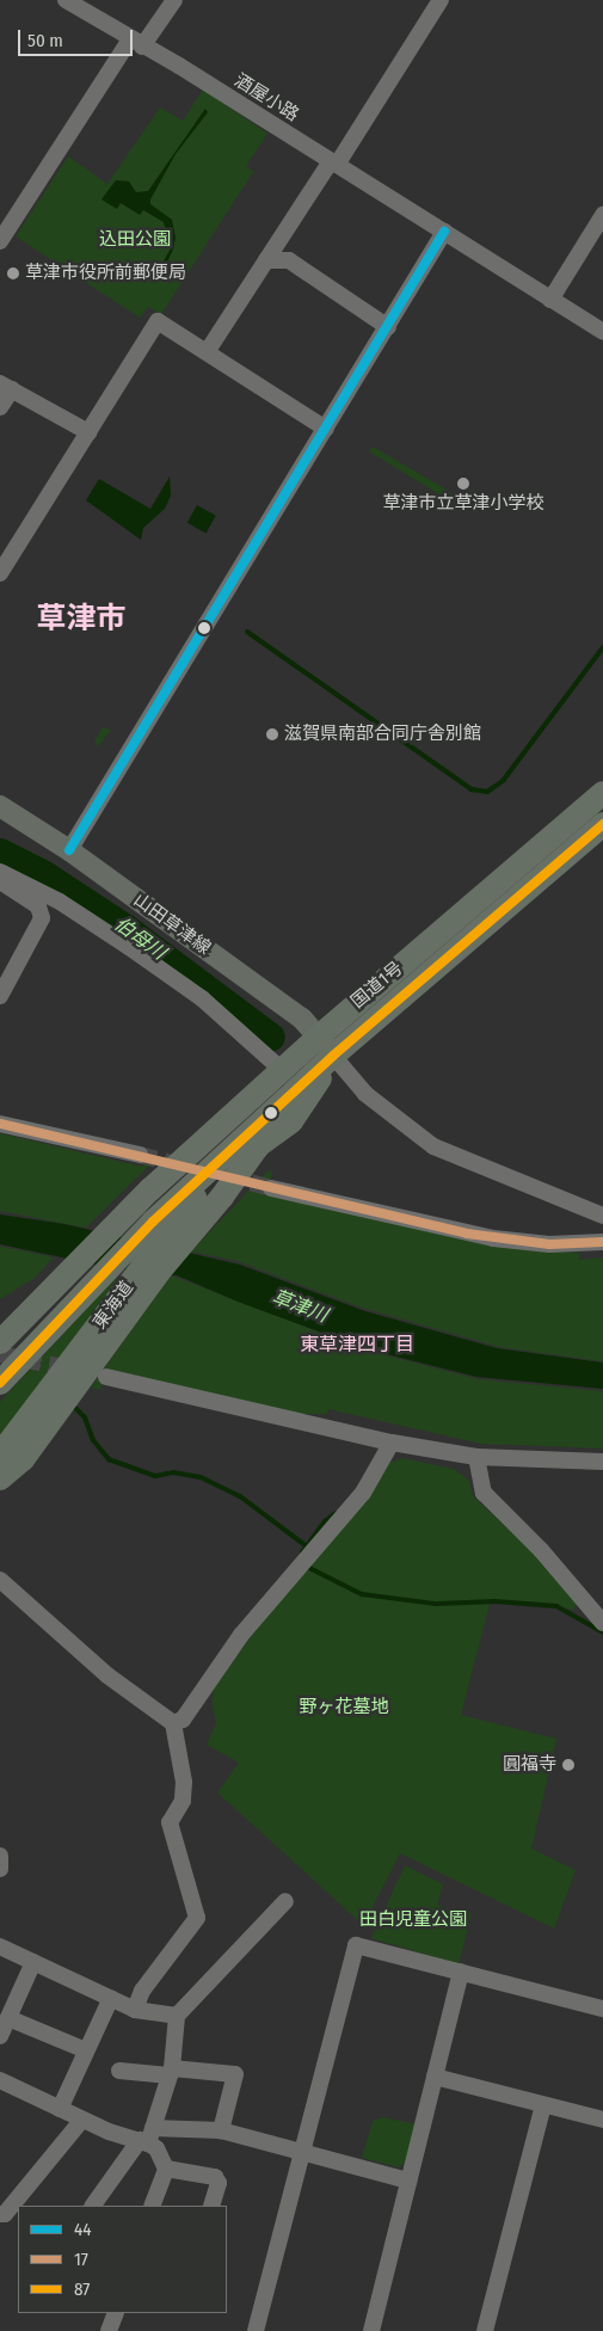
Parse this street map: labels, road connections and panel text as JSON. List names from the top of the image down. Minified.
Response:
{"streets":{"highway":["国道1号","東海道"],"main road":["山田草津線"],"street":["酒屋小路"]},"crossings":[["山田草津線","国道1号"],["国道1号","東海道"]],"districts":["草津市","東草津四丁目"],"water":["伯母川","草津川"],"parks":["込田公園","野ヶ花墓地","田白児童公園"],"places":["草津市役所前郵便局","草津市立草津小学校","滋賀県南部合同庁舎別館","圓福寺"],"lines":["transit line 44","transit line 87","transit line 17"],"legend":["44","17","87"],"scale_bar":"50 m"}
